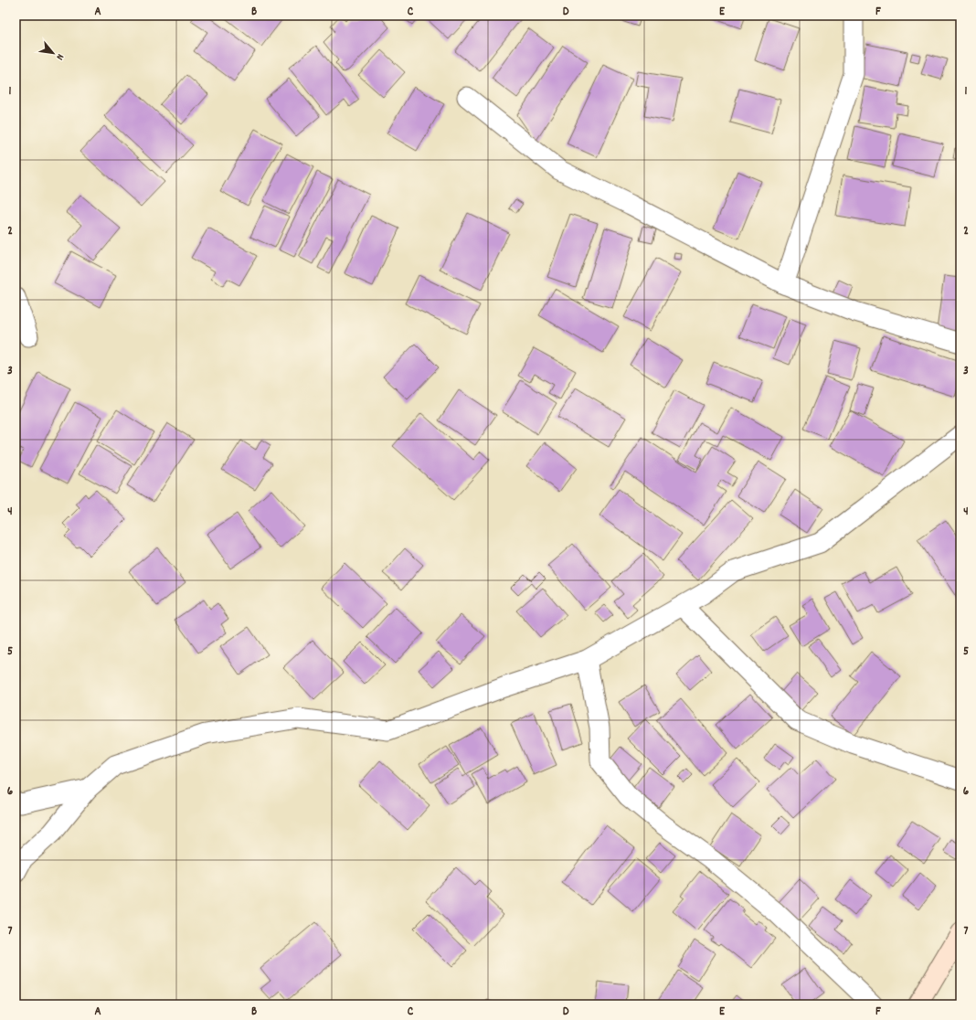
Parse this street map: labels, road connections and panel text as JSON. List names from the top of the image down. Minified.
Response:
{"north":"bottom right","grid":{"columns":["A","B","C","D","E","F"],"rows":["1","2","3","4","5","6","7"]}}
